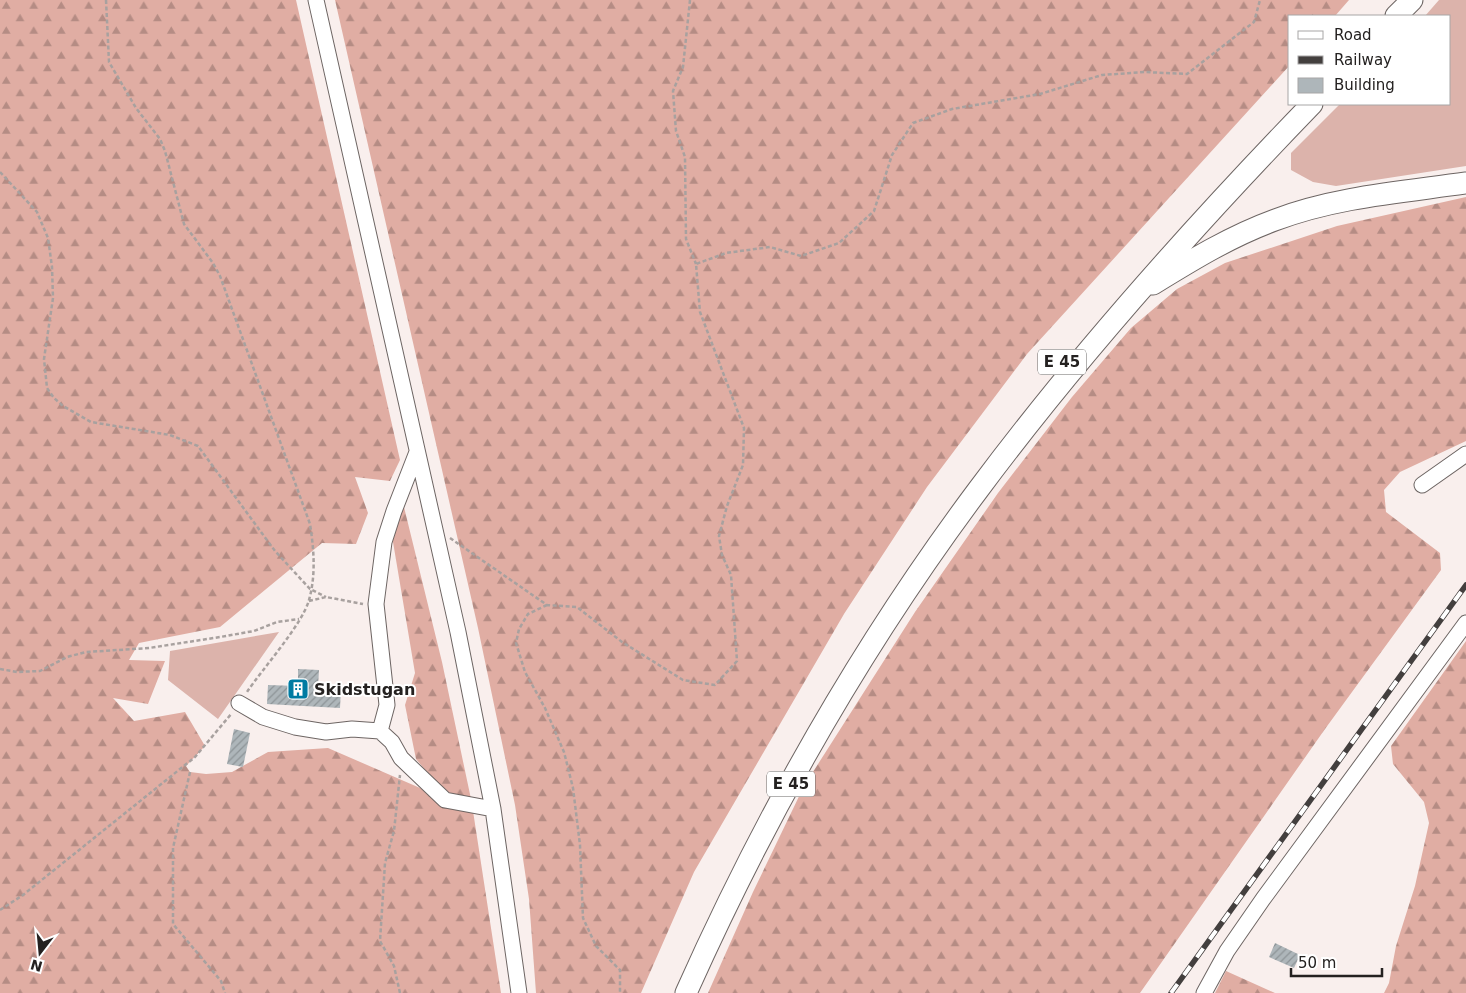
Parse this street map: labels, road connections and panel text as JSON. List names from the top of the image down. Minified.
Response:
{"streets":{"highway":["E 45"]},"places":{"building":["Skidstugan"]},"legend":["Road","Railway","Building"],"scale_bar":"50 m","north":"bottom"}
